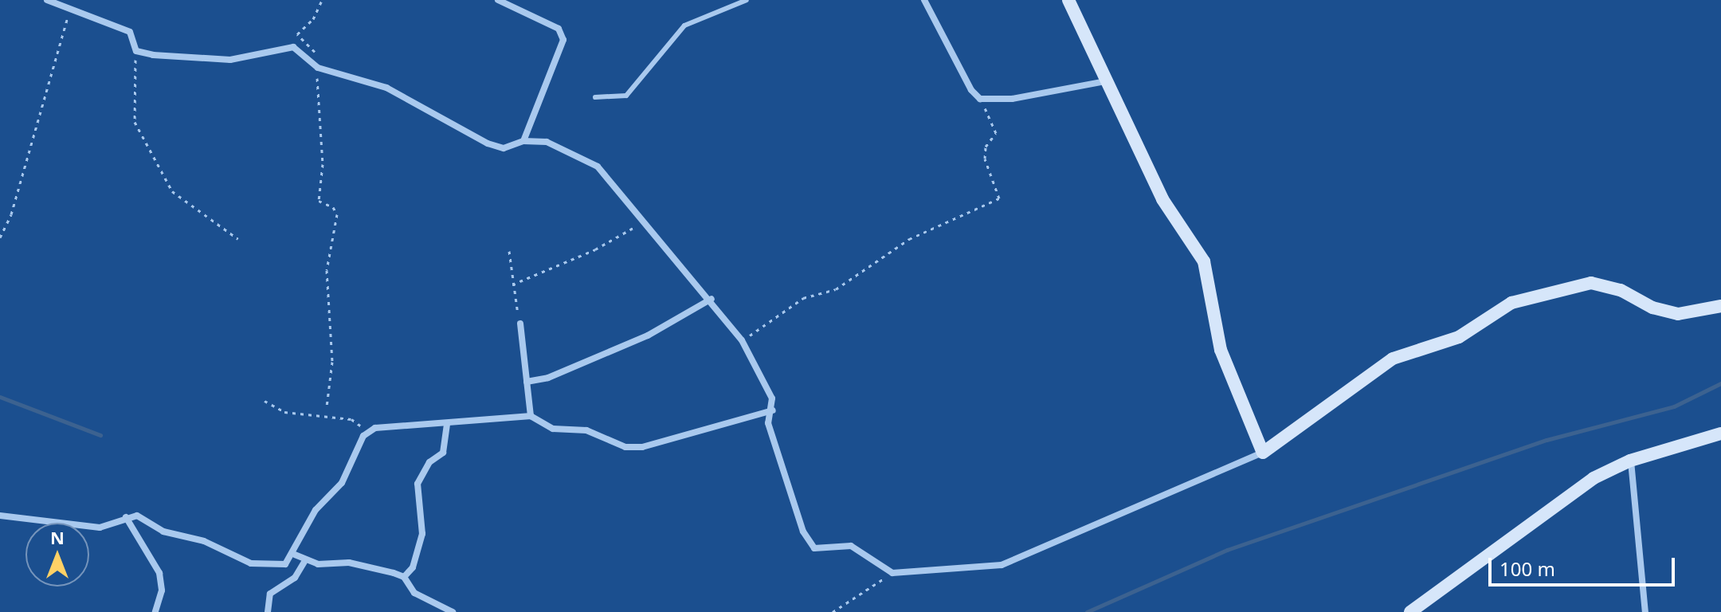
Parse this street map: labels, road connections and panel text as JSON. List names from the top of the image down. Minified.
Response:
{"scale_bar":"100 m","north":"top"}
